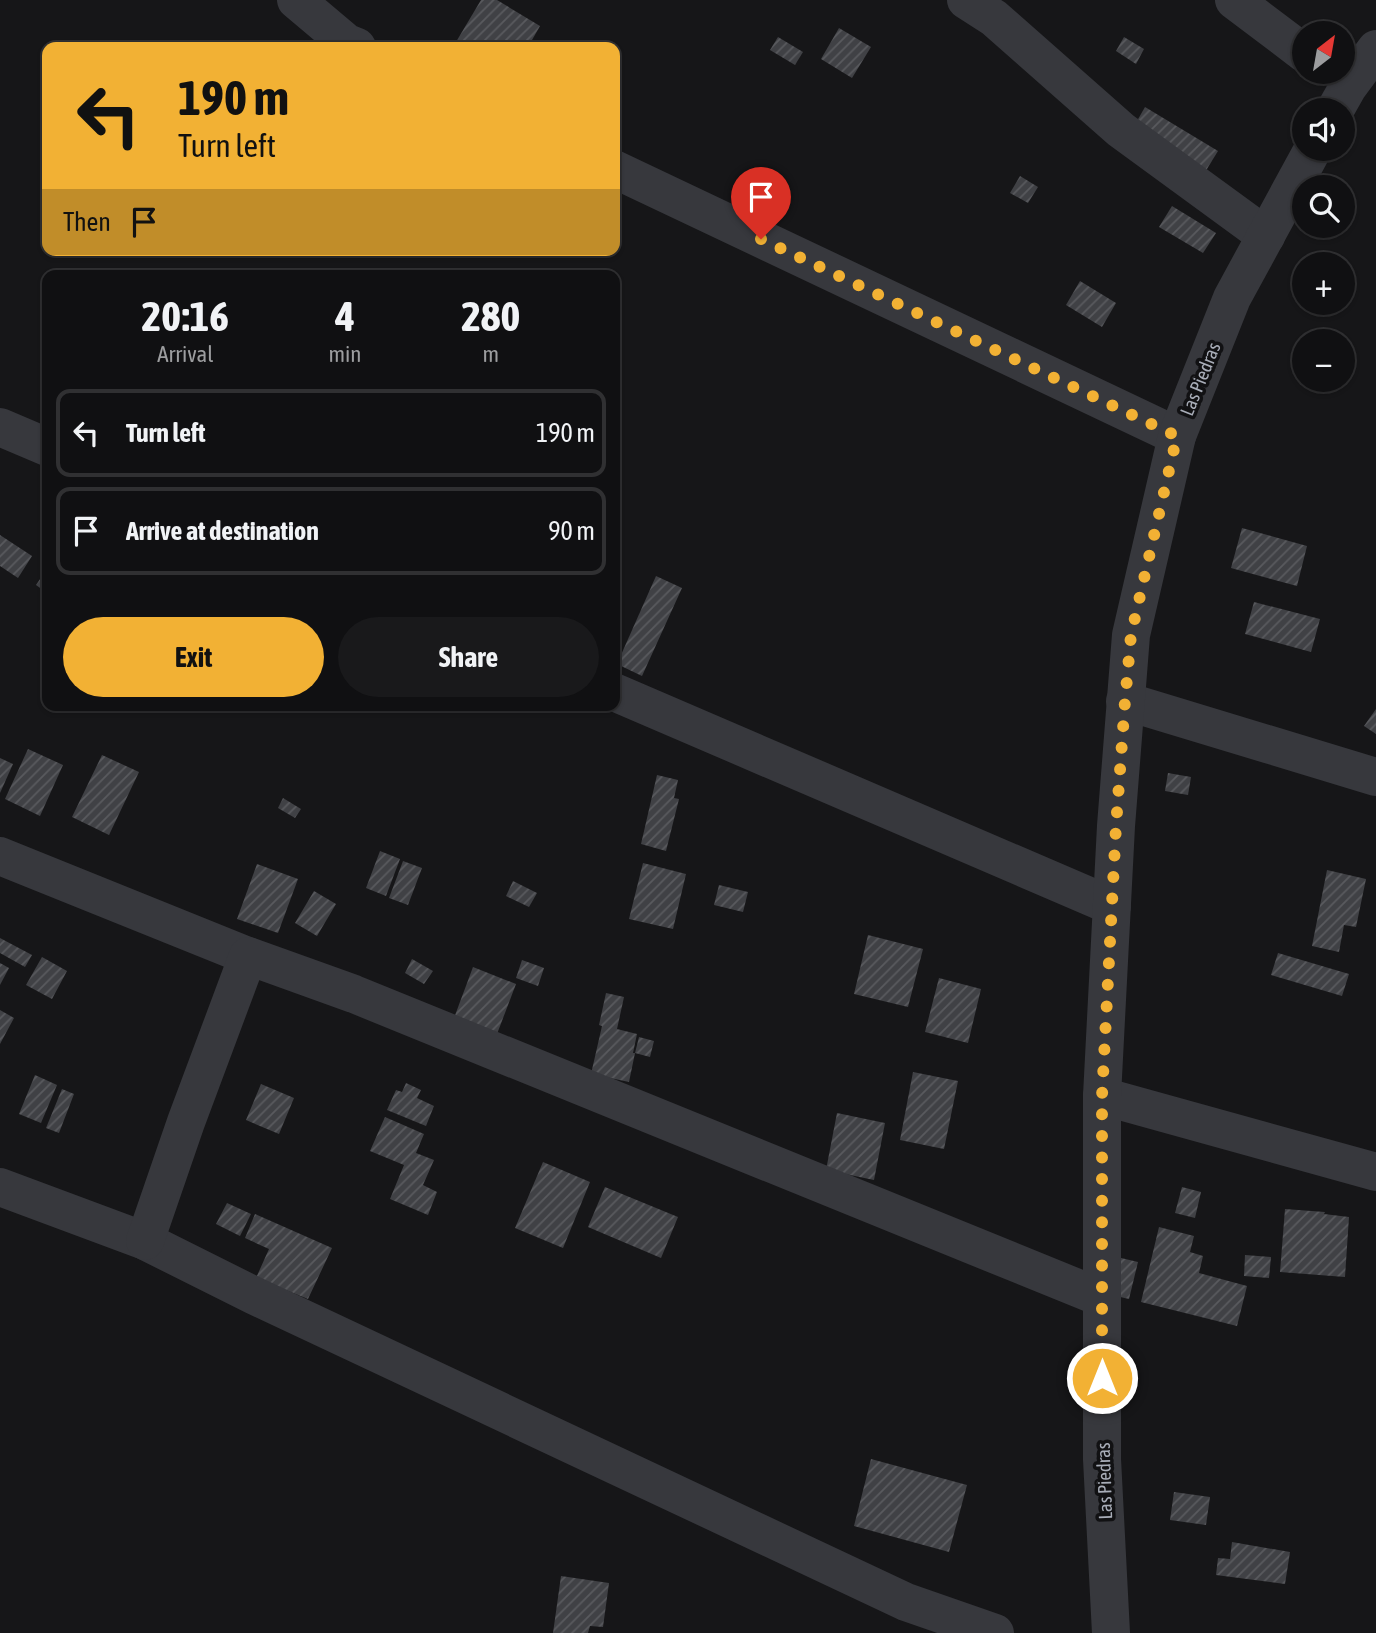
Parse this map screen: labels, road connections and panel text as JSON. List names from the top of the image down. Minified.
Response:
{"streets":{"street":["Las Piedras"]},"north":"top right","page":{"map_buttons":["+","−"],"turn":["190 m","Turn left"],"then":"Then","eta":["20:16","Arrival","4","min","280","m"],"list":[{"name":"Turn left","value":"190 m"},{"name":"Arrive at destination","value":"90 m"}],"buttons":["Exit","Share"]}}
